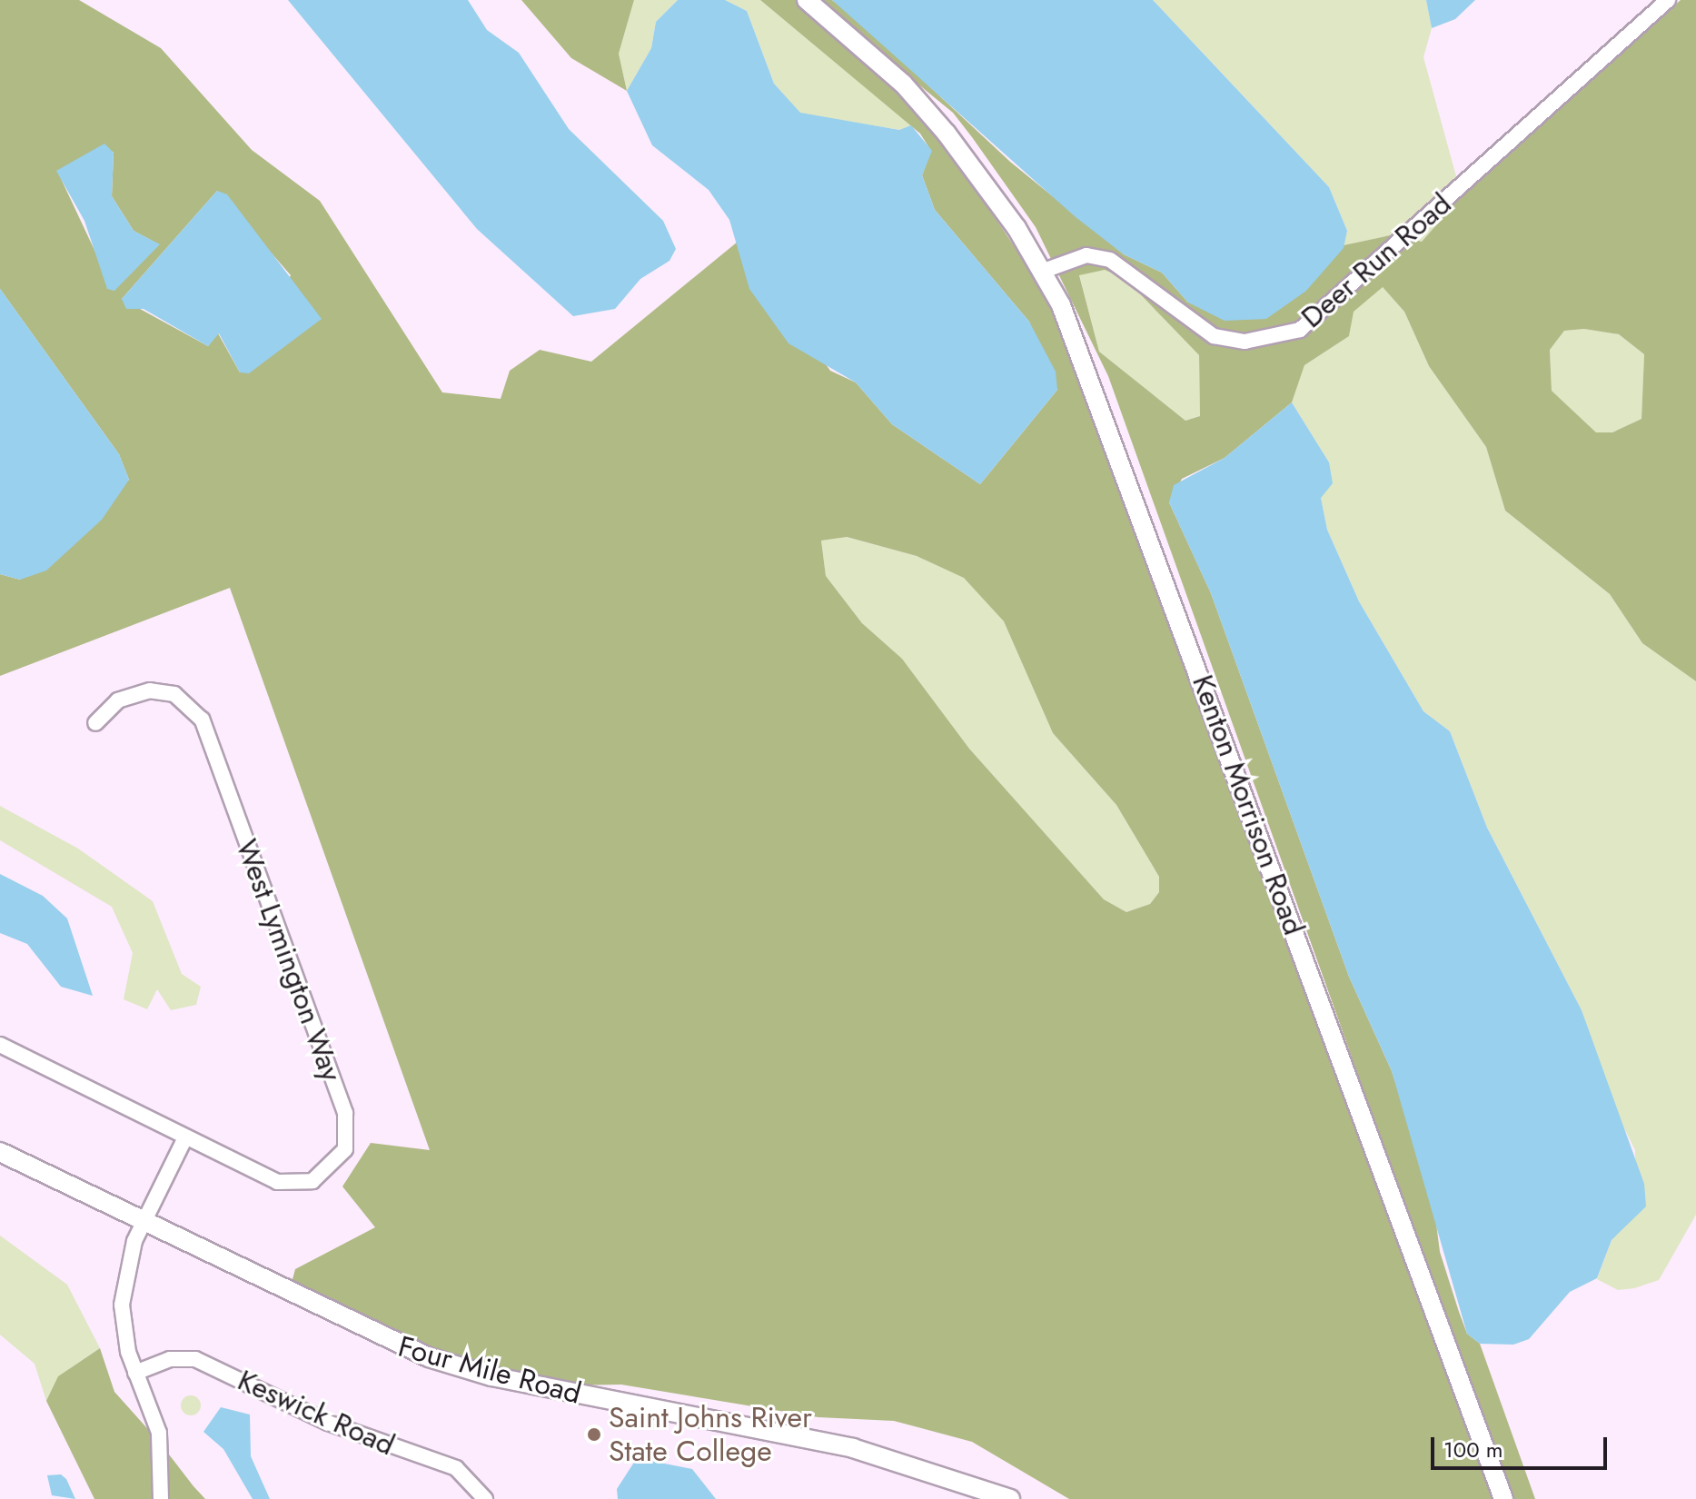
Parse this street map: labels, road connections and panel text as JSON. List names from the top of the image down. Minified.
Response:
{"streets":{"main road":["Kenton Morrison Road","Four Mile Road"],"street":["Deer Run Road","West Lymington Way","Keswick Road"]},"crossings":[["Deer Run Road","Kenton Morrison Road"]],"places":["Saint Johns River State College"],"scale_bar":"100 m"}
